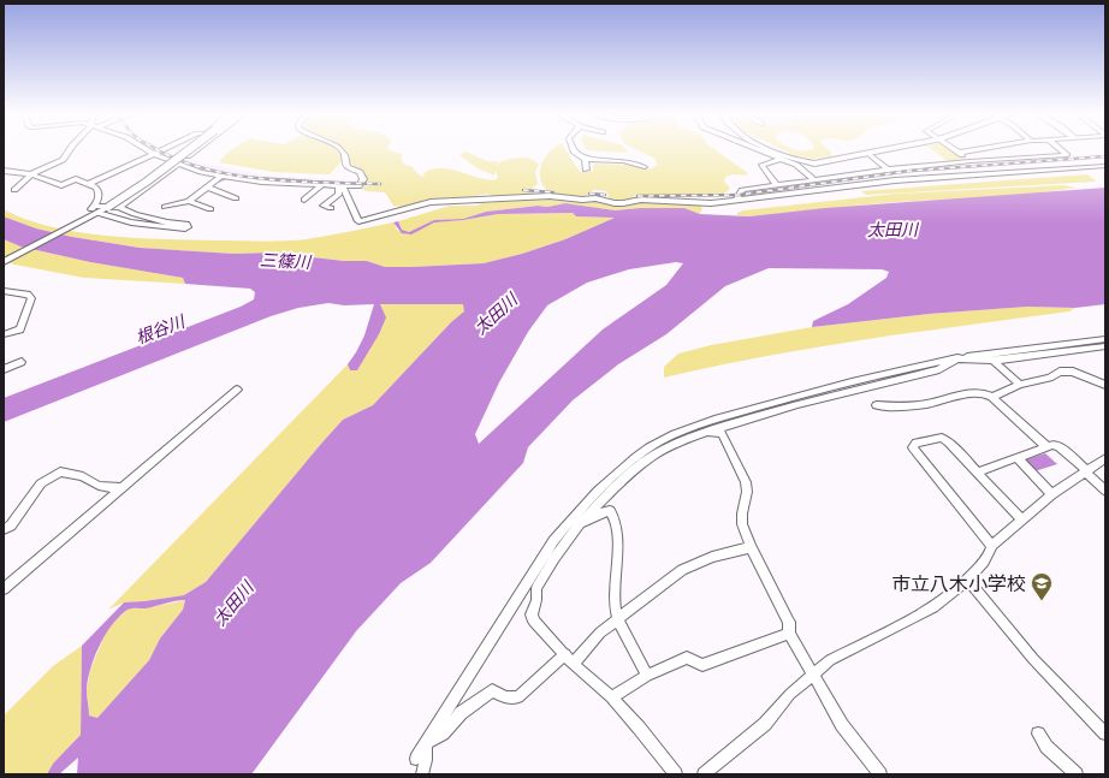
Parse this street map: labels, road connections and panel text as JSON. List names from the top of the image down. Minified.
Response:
{"water":["太田川","三篠川","根谷川"],"places":{"school or university":["市立八木小学校"]}}
